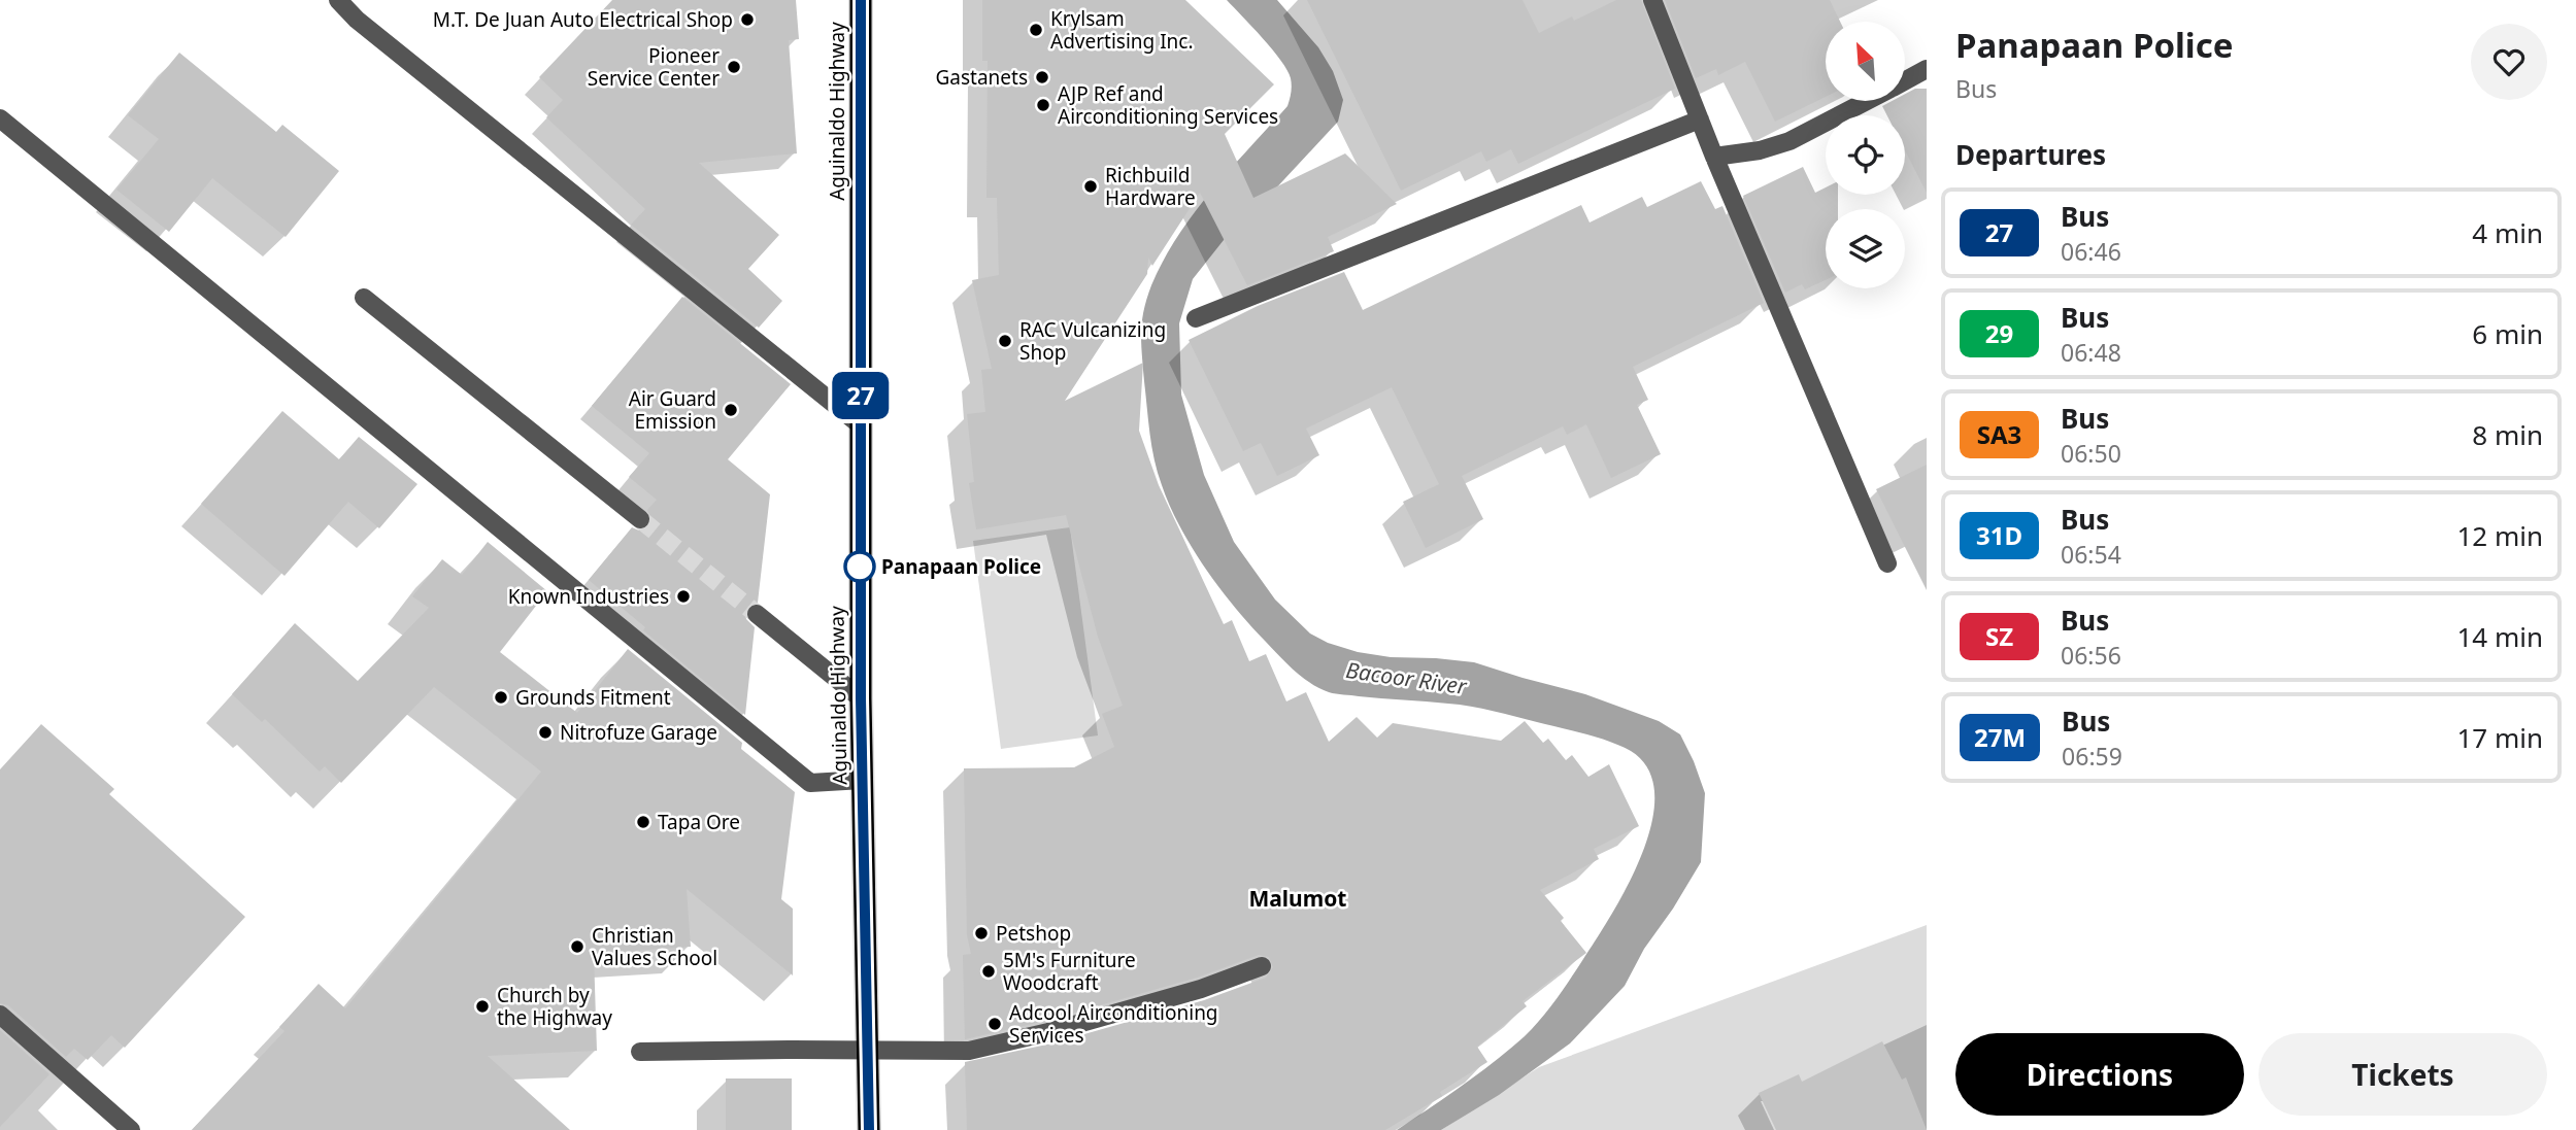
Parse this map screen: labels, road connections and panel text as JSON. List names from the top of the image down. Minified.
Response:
{"streets":{"highway":["Aguinaldo Highway"]},"districts":["Malumot"],"water":["Bacoor River"],"places":["M.T. De Juan Auto Electrical Shop","Krylsam Advertising Inc.","Pioneer Service Center","Gastanets","AJP Ref and Airconditioning Services","Richbuild Hardware","RAC Vulcanizing Shop","Air Guard Emission","Panapaan Police","Known Industries","Grounds Fitment","Nitrofuze Garage","Tapa Ore","Petshop","Christian Values School","5M's Furniture Woodcraft","Church by the Highway","Adcool Airconditioning Services"],"lines":["bus line 27"],"north":"top left","page":{"on_map":"27","heading":[["Panapaan Police","Bus"],"Departures"],"list":[{"mark":"27","name":"Bus","note":"06:46","value":"4 min"},{"mark":"29","name":"Bus","note":"06:48","value":"6 min"},{"mark":"SA3","name":"Bus","note":"06:50","value":"8 min"},{"mark":"31D","name":"Bus","note":"06:54","value":"12 min"},{"mark":"SZ","name":"Bus","note":"06:56","value":"14 min"},{"mark":"27M","name":"Bus","note":"06:59","value":"17 min"}],"buttons":["Directions","Tickets"]}}
